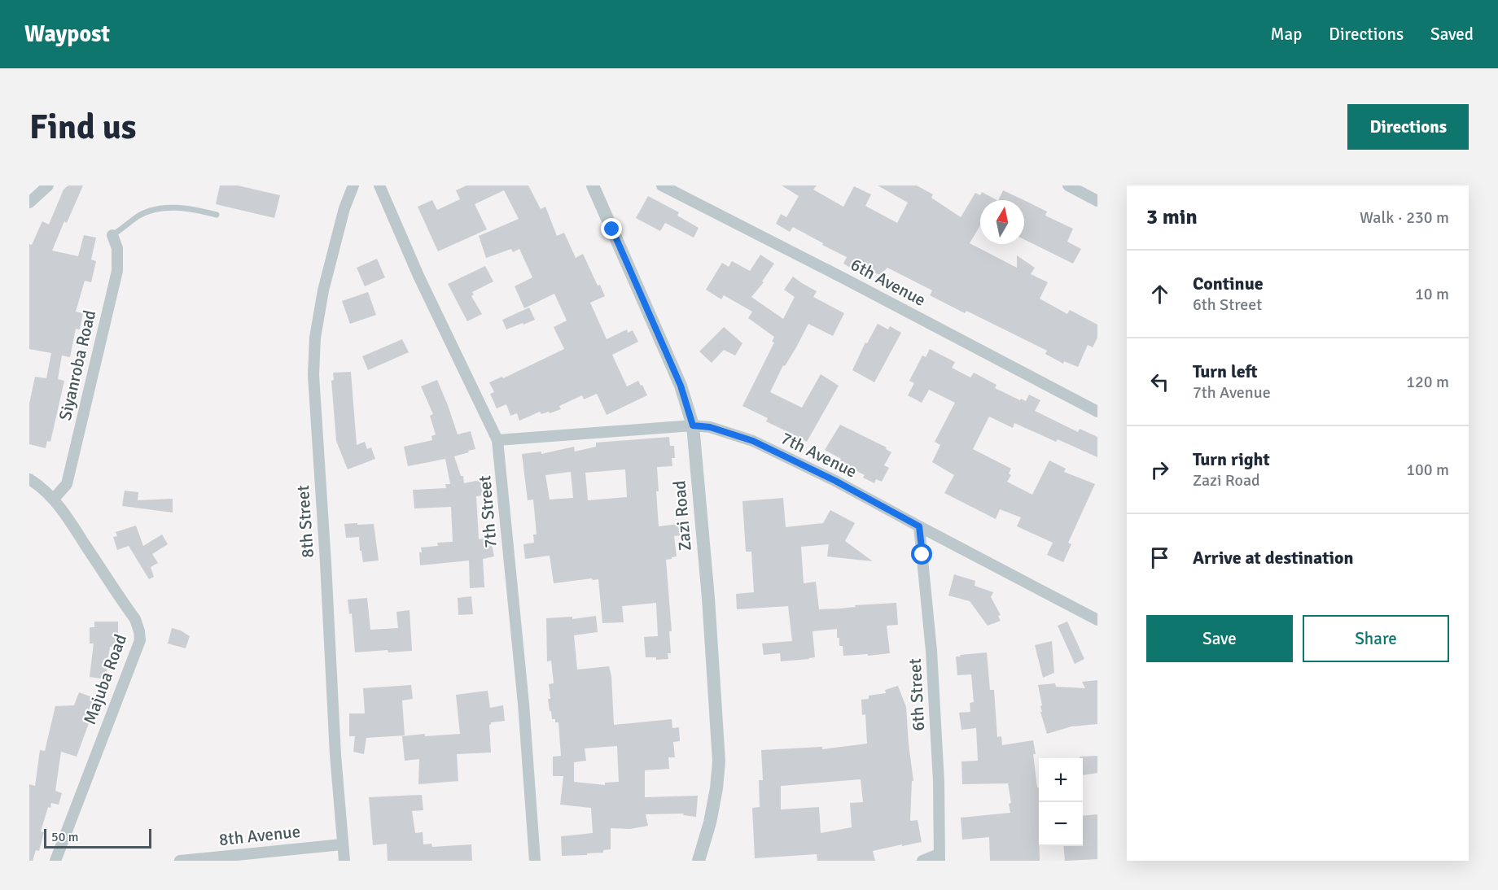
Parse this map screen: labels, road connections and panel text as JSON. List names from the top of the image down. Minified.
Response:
{"streets":{"street":["6th Avenue","Siyanroba Road","7th Avenue","7th Street","Zazi Road","8th Street","Majuba Road","6th Street","8th Avenue"]},"crossings":[["Siyanroba Road","Majuba Road"],["7th Avenue","7th Street"],["7th Avenue","Zazi Road"],["7th Avenue","6th Street"],["8th Street","8th Avenue"]],"scale_bar":"50 m","north":"top","page":{"header":"Waypost","nav":["Map","Directions","Saved"],"buttons":["Directions",["Save","Share"]],"title":"Find us","heading":["3 min","Walk · 230 m"],"list":[["Continue","6th Street","10 m"],["Turn left","7th Avenue","120 m"],["Turn right","Zazi Road","100 m"],"Arrive at destination"],"map_buttons":["+","−"],"scale":"50 m"}}
